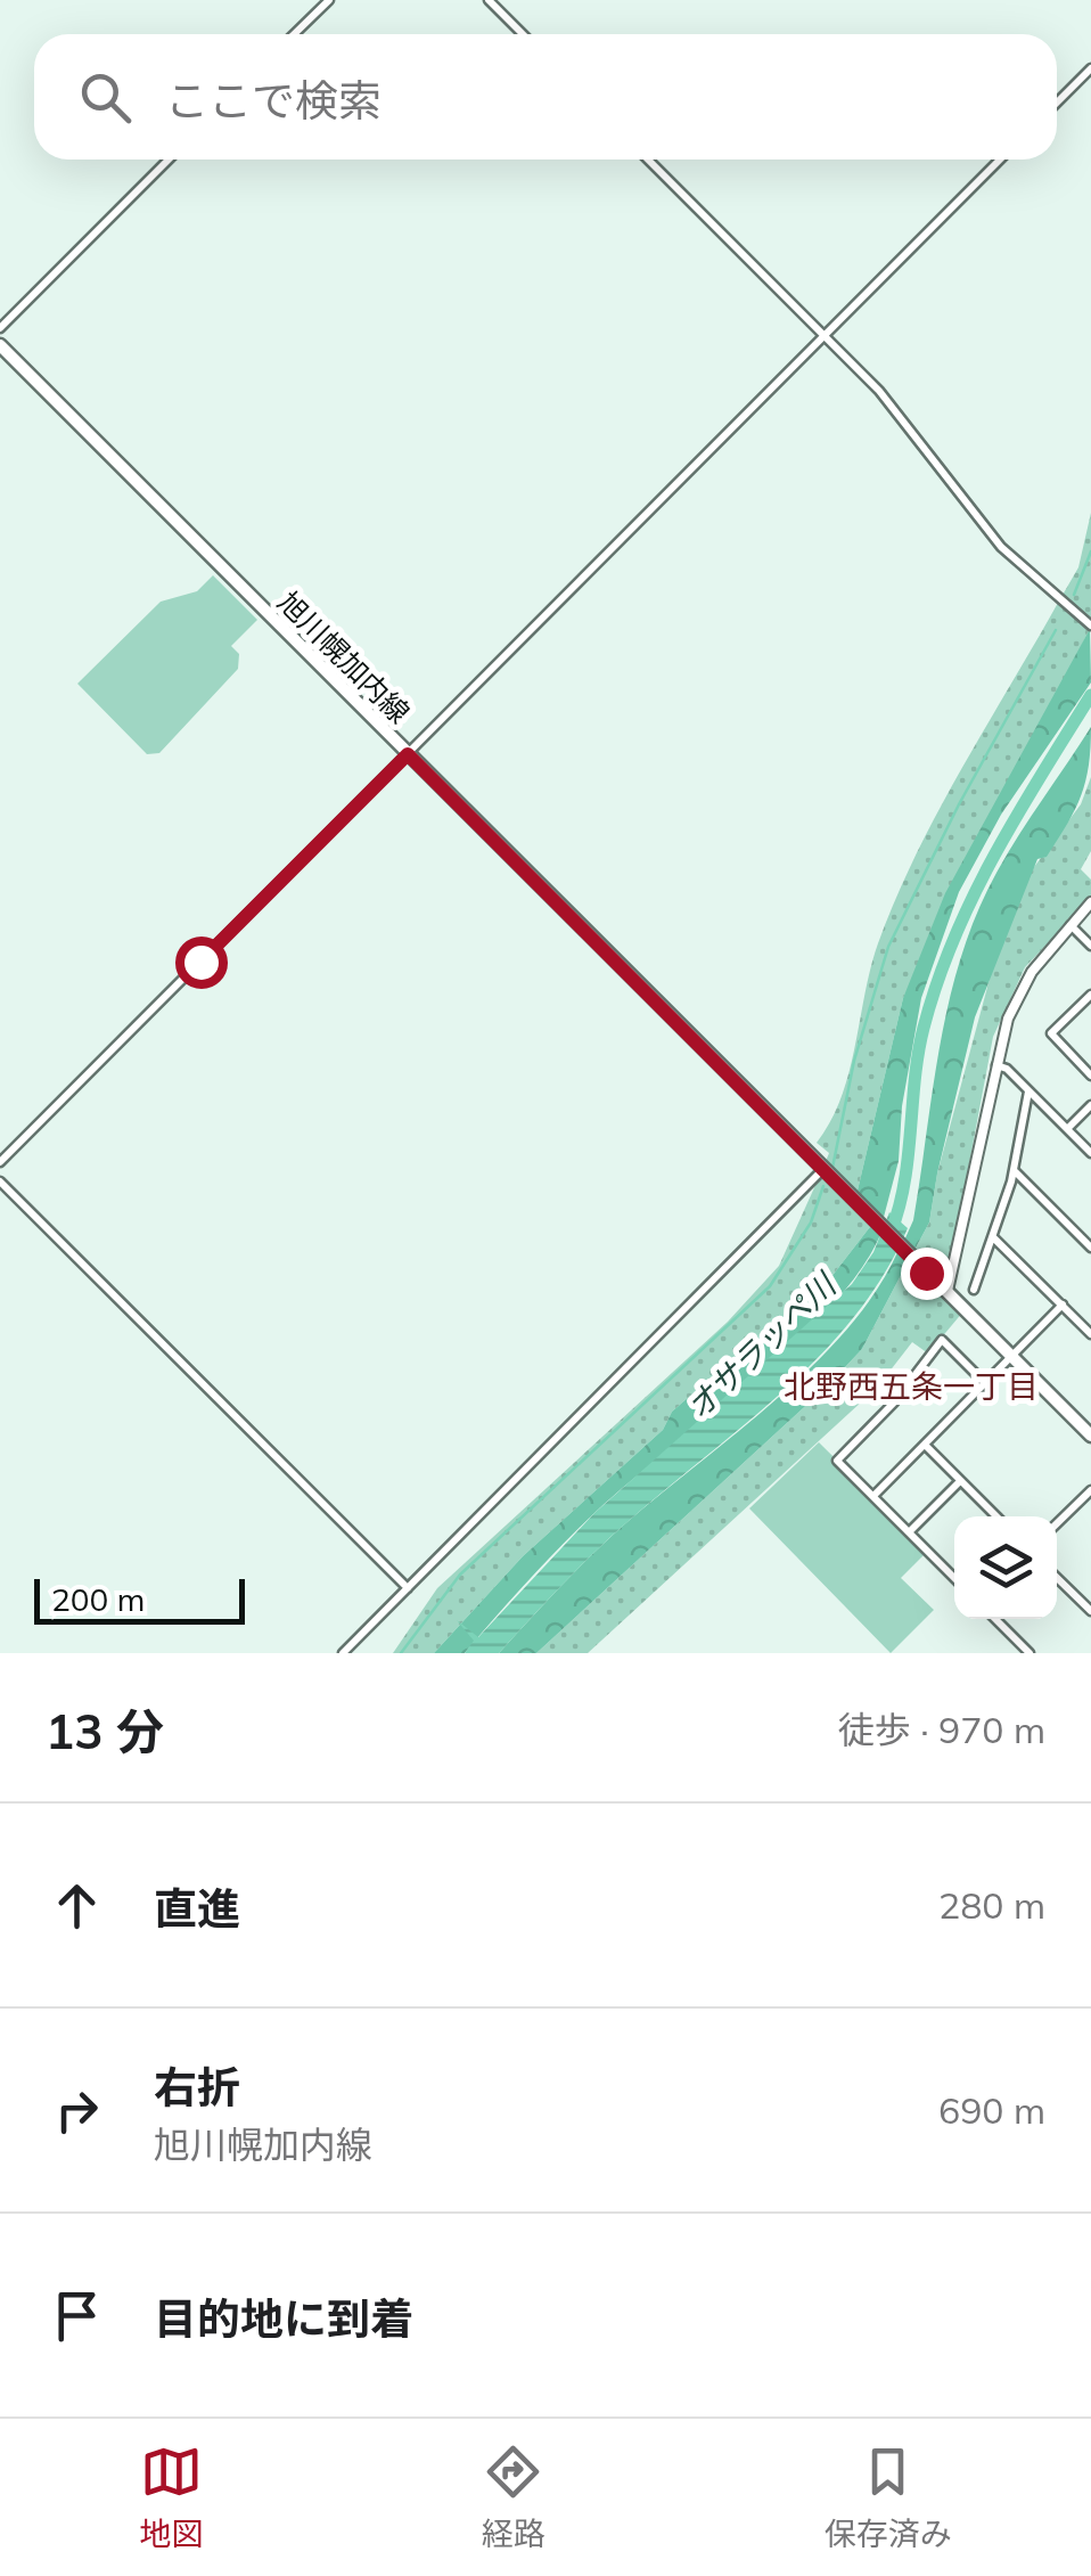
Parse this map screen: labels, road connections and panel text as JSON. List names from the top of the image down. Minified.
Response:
{"streets":{"main road":["旭川幌加内線"]},"districts":["北野西五条一丁目"],"water":["オサラッペ川"],"scale_bar":"200 m","page":{"search":"ここで検索","scale":"200 m","heading":["13 分","徒歩 · 970 m"],"list":[["直進","280 m"],["右折","旭川幌加内線","690 m"],"目的地に到着"],"nav":["地図","経路","保存済み"]}}
